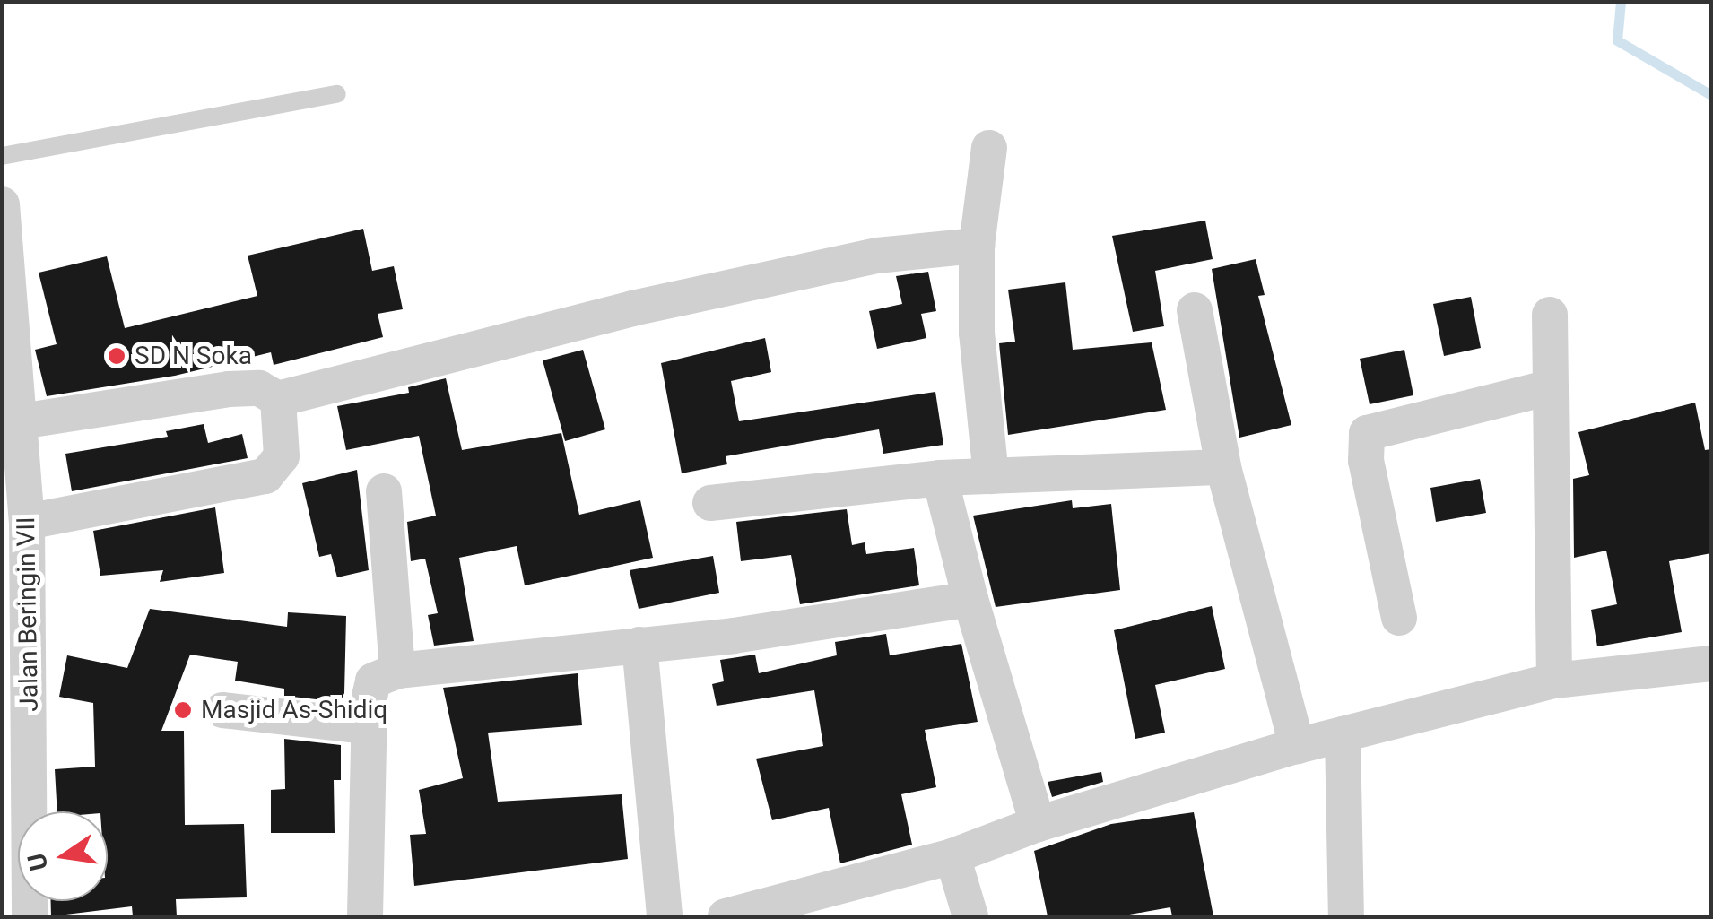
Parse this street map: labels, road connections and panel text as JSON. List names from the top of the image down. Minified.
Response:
{"streets":{"street":["Jalan Beringin VII"]},"places":["SD N Soka","Masjid As-Shidiq"],"north":"left"}
